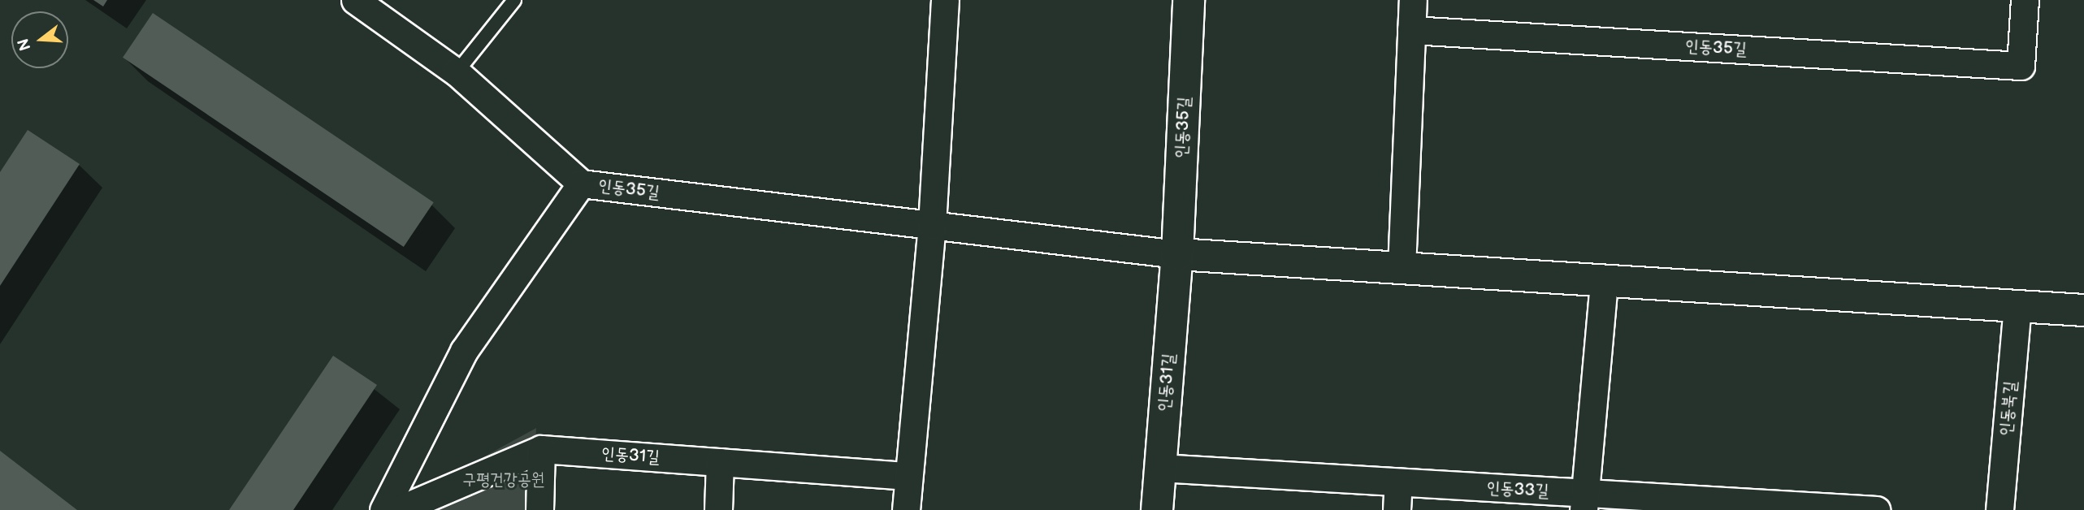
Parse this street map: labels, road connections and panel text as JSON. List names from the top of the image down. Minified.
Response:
{"streets":{"street":["인동35길","인동31길","인동북길","인동33길"]},"crossings":[["인동35길","인동31길"],["인동35길","인동북길"],["인동31길","인동33길"]],"parks":["구평건강공원"],"north":"left"}
